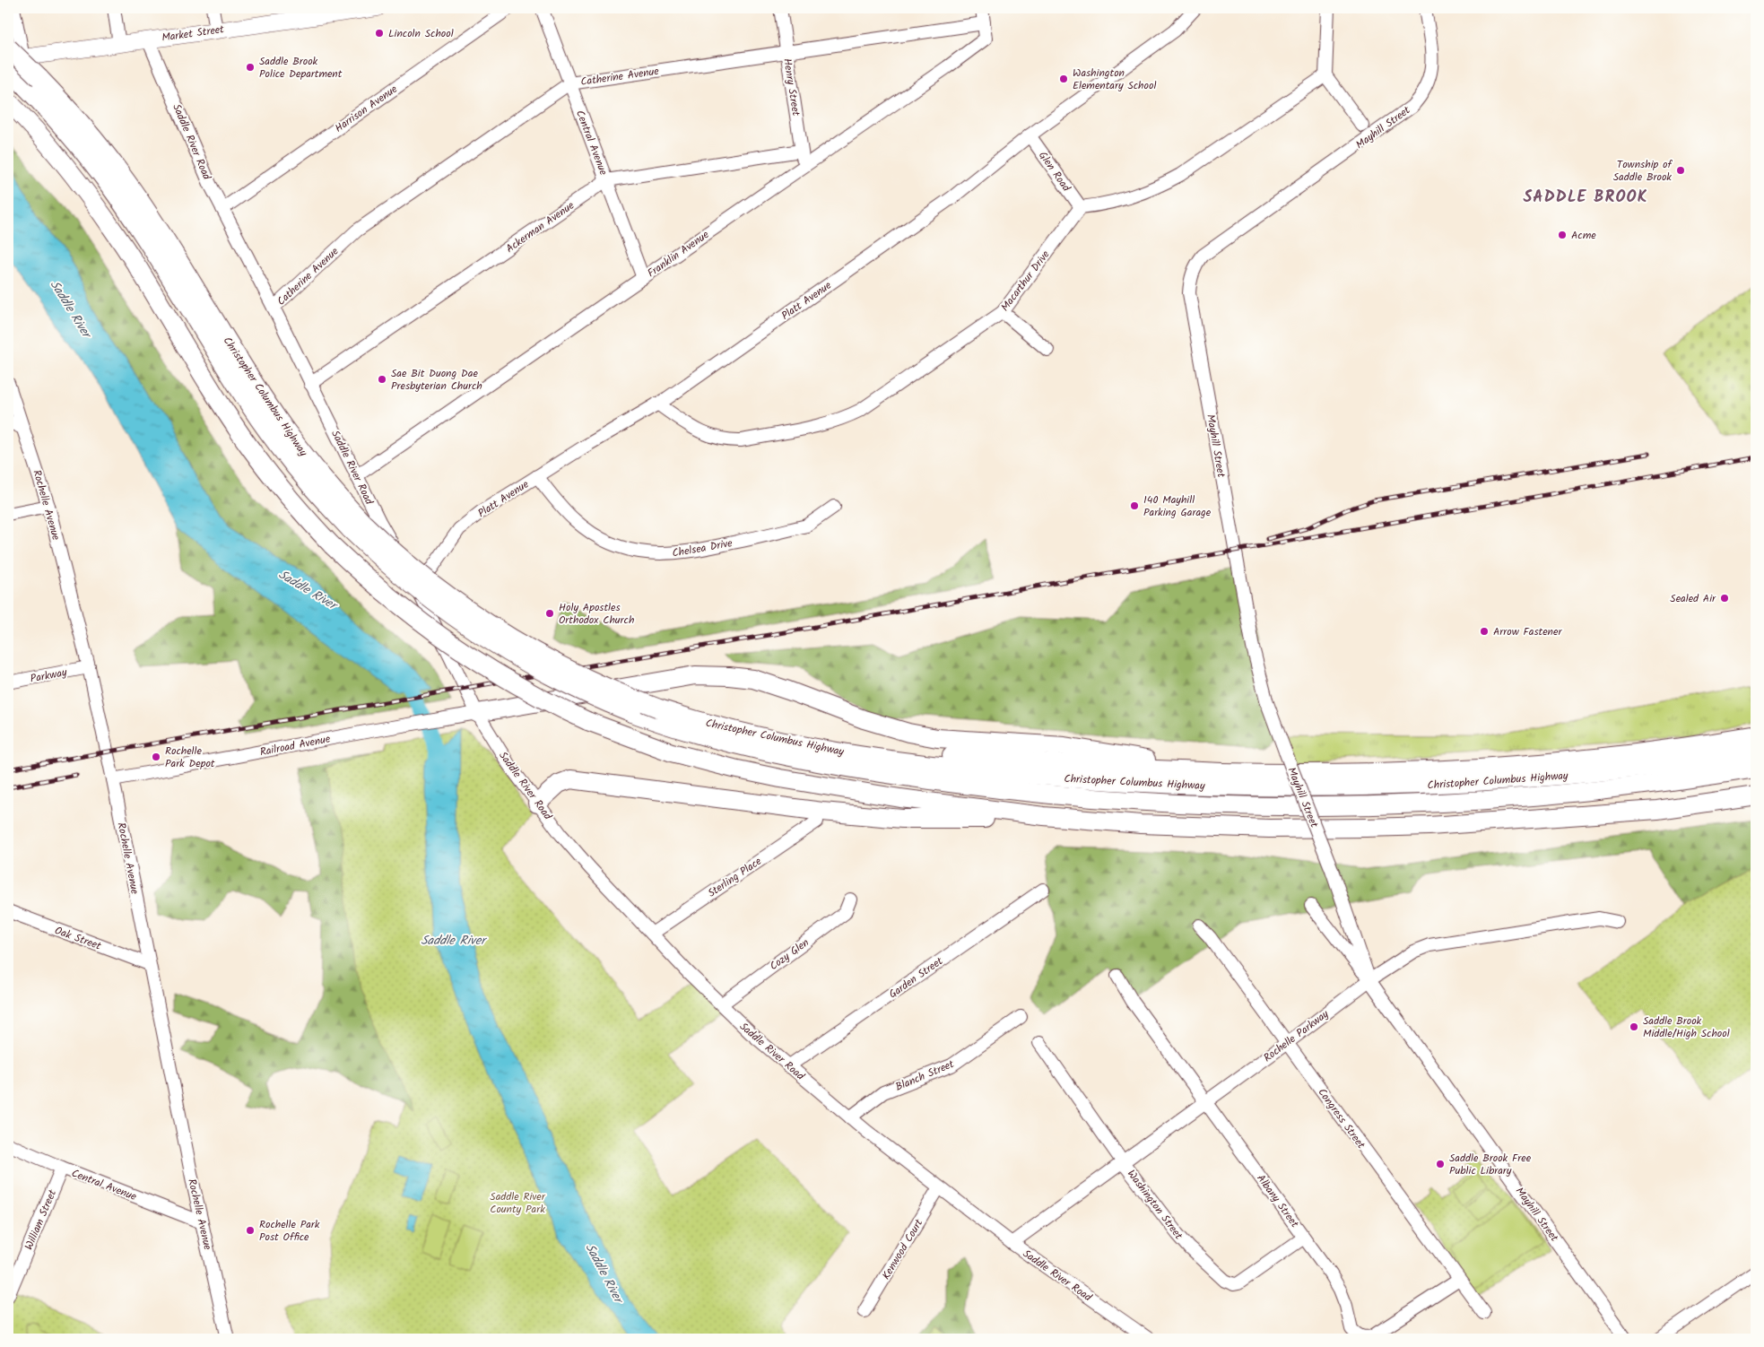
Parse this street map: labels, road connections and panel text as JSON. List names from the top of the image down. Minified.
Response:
{"streets":{"highway":["Christopher Columbus Highway"],"main road":["Market Street"],"street":["Catherine Avenue","Henry Street","Harrison Avenue","Mayhill Street","Saddle River Road","Central Avenue","Glen Road","Ackerman Avenue","Franklin Avenue","Macarthur Drive","Platt Avenue","Rochelle Avenue","Chelsea Drive","Parkway","Railroad Avenue","Sterling Place","Oak Street","Cozy Glen","Garden Street","Rochelle Parkway","Blanch Street","Congress Street","Albany Street","Washington Street","William Street","Kenwood Court"]},"crossings":[["Market Street","Saddle River Road"],["Catherine Avenue","Henry Street"],["Catherine Avenue","Saddle River Road"],["Catherine Avenue","Central Avenue"],["Catherine Avenue","Franklin Avenue"],["Henry Street","Ackerman Avenue"],["Henry Street","Franklin Avenue"],["Harrison Avenue","Saddle River Road"],["Mayhill Street","Rochelle Parkway"],["Saddle River Road","Ackerman Avenue"],["Saddle River Road","Franklin Avenue"],["Saddle River Road","Platt Avenue"],["Saddle River Road","Railroad Avenue"],["Saddle River Road","Sterling Place"],["Saddle River Road","Cozy Glen"],["Saddle River Road","Garden Street"],["Saddle River Road","Rochelle Parkway"],["Saddle River Road","Blanch Street"],["Saddle River Road","Kenwood Court"],["Central Avenue","Ackerman Avenue"],["Central Avenue","Franklin Avenue"],["Central Avenue","Rochelle Avenue"],["Central Avenue","William Street"],["Glen Road","Macarthur Drive"],["Glen Road","Platt Avenue"],["Macarthur Drive","Platt Avenue"],["Platt Avenue","Chelsea Drive"],["Rochelle Avenue","Parkway"],["Rochelle Avenue","Railroad Avenue"],["Rochelle Avenue","Oak Street"],["Rochelle Parkway","Congress Street"],["Rochelle Parkway","Albany Street"],["Rochelle Parkway","Washington Street"],["Congress Street","Albany Street"],["Albany Street","Washington Street"]],"districts":["SADDLE BROOK"],"water":["Saddle River"],"parks":["Saddle River County Park"],"places":["Lincoln School","Saddle Brook Police Department","Washington Elementary School","Township of Saddle Brook","Acme","Sae Bit Duong Dae Presbyterian Church","140 Mayhill Parking Garage","Sealed Air","Holy Apostles Orthodox Church","Arrow Fastener","Rochelle Park Depot","Saddle Brook Middle/High School","Saddle Brook Free Public Library","Rochelle Park Post Office"]}
